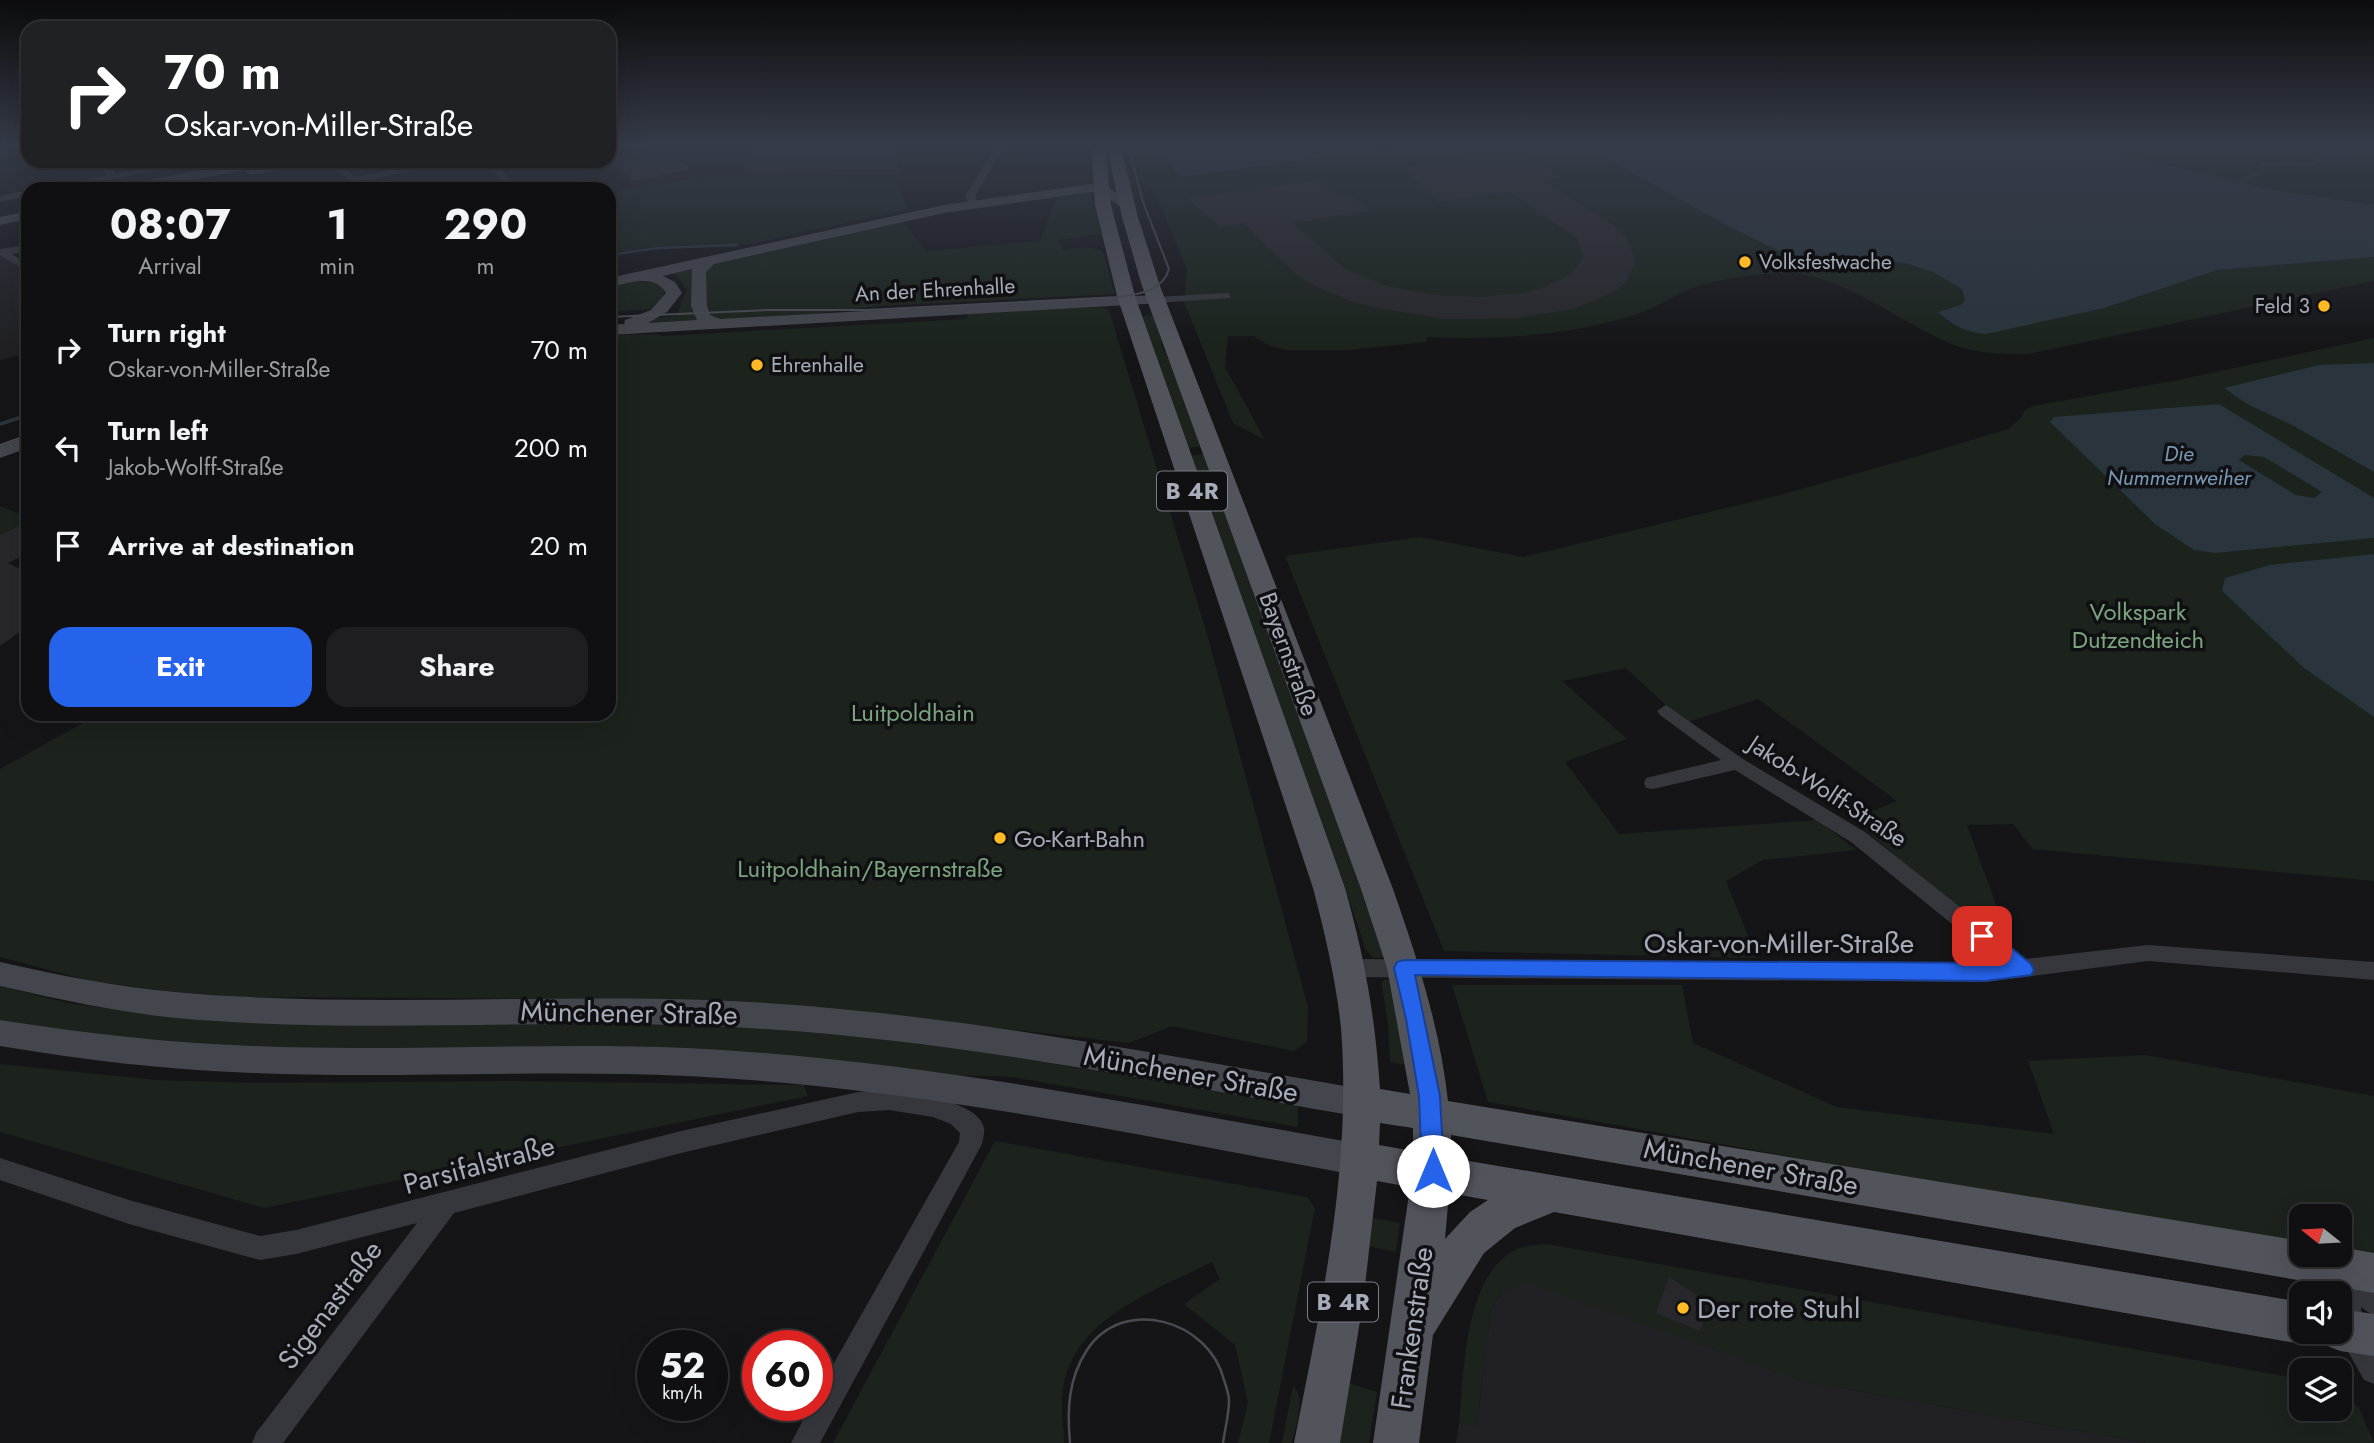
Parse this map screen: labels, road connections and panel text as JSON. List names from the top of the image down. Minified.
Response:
{"streets":{"main road":["An der Ehrenhalle","B 4R","Bayernstraße","Münchener Straße","Frankenstraße"],"street":["Jakob-Wolff-Straße","Oskar-von-Miller-Straße","Parsifalstraße","Sigenastraße"]},"crossings":[["An der Ehrenhalle","B 4R"],["An der Ehrenhalle","Bayernstraße"],["B 4R","Bayernstraße"],["B 4R","Münchener Straße"],["Bayernstraße","Oskar-von-Miller-Straße"],["Bayernstraße","Münchener Straße"],["Bayernstraße","Frankenstraße"],["Jakob-Wolff-Straße","Oskar-von-Miller-Straße"],["Münchener Straße","Frankenstraße"],["Parsifalstraße","Sigenastraße"]],"water":["Die Nummernweiher"],"parks":["Volkspark Dutzendteich","Luitpoldhain","Luitpoldhain/Bayernstraße"],"places":["Volksfestwache","Feld 3","Ehrenhalle","Go-Kart-Bahn","Der rote Stuhl"],"north":"left","page":{"turn":["70 m","Oskar-von-Miller-Straße"],"eta":["08:07","Arrival","1","min","290","m"],"list":[{"name":"Turn right","note":"Oskar-von-Miller-Straße","value":"70 m"},{"name":"Turn left","note":"Jakob-Wolff-Straße","value":"200 m"},{"name":"Arrive at destination","value":"20 m"}],"buttons":["Exit","Share"],"speed":"52 km/h","limit":"60"}}
